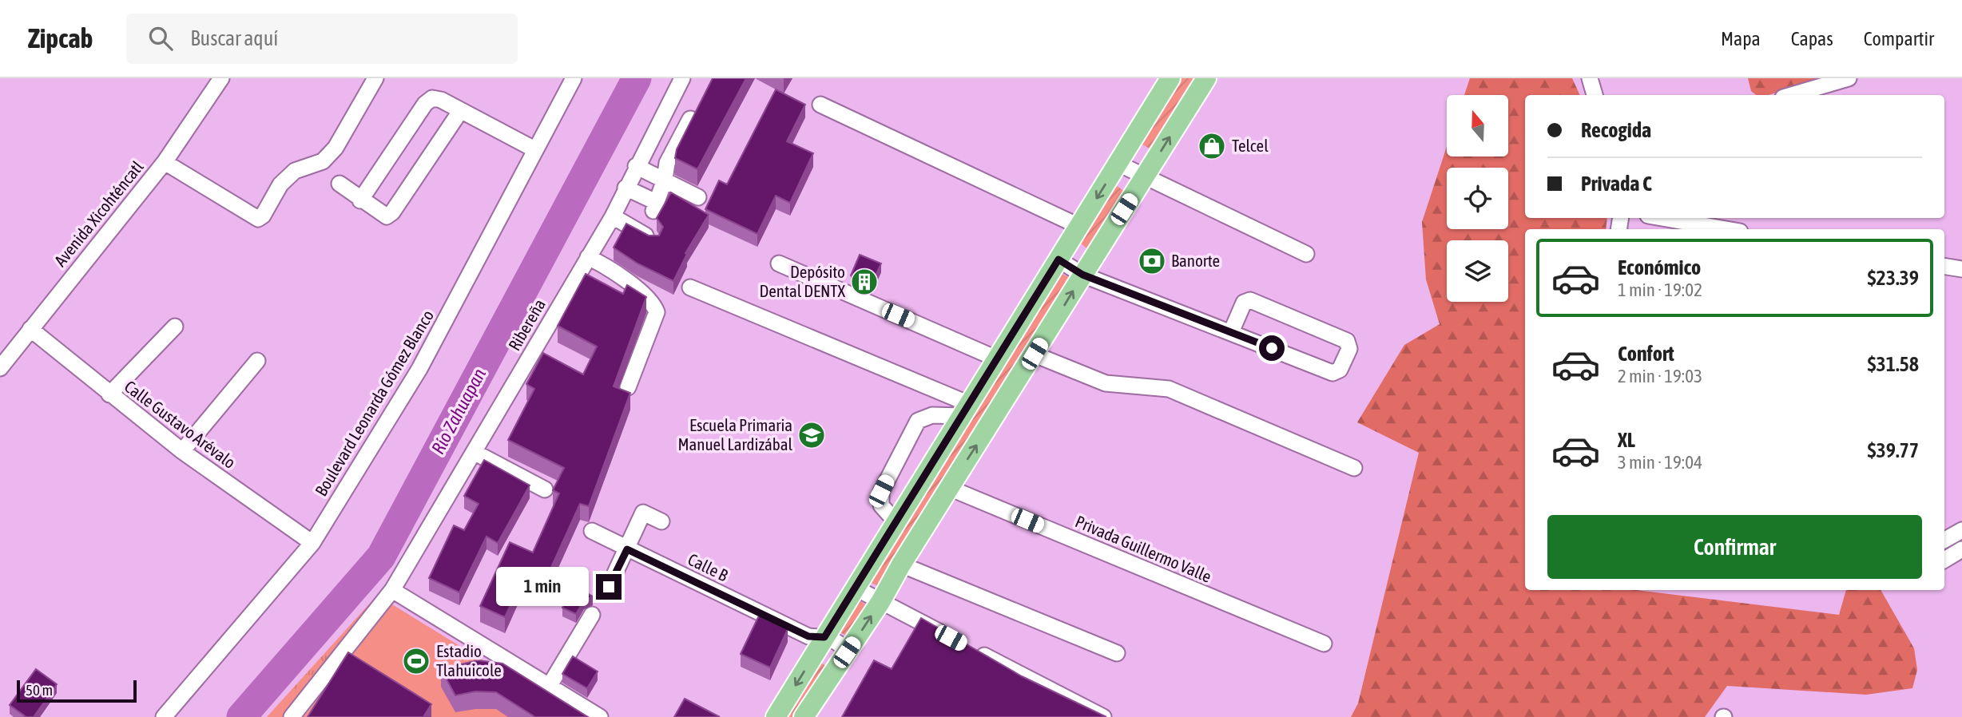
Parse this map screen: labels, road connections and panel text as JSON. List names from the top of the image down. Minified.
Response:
{"streets":{"street":["Avenida Xicohténcatl","Ribereña","Boulevard Leonarda Gómez Blanco","Calle Gustavo Arévalo","Privada Guillermo Valle","Calle B"]},"crossings":[["Avenida Xicohténcatl","Calle Gustavo Arévalo"],["Boulevard Leonarda Gómez Blanco","Calle Gustavo Arévalo"]],"water":["Río Zahuapan"],"places":{"shop":["Telcel"],"bank":["Banorte"],"building":["Depósito Dental DENTX"],"school or university":["Escuela Primaria Manuel Lardizábal"],"sports":["Estadio Tlahuicole"]},"scale_bar":"50 m","north":"top","page":{"header":"Zipcab","search":"Buscar aquí","nav":["Mapa","Capas","Compartir"],"banner":["Recogida","Privada C"],"list":[{"name":"Económico","note":"1 min · 19:02","value":"$23.39"},{"name":"Confort","note":"2 min · 19:03","value":"$31.58"},{"name":"XL","note":"3 min · 19:04","value":"$39.77"}],"buttons":"Confirmar","bubble":"1 min","scale":"50 m"}}
